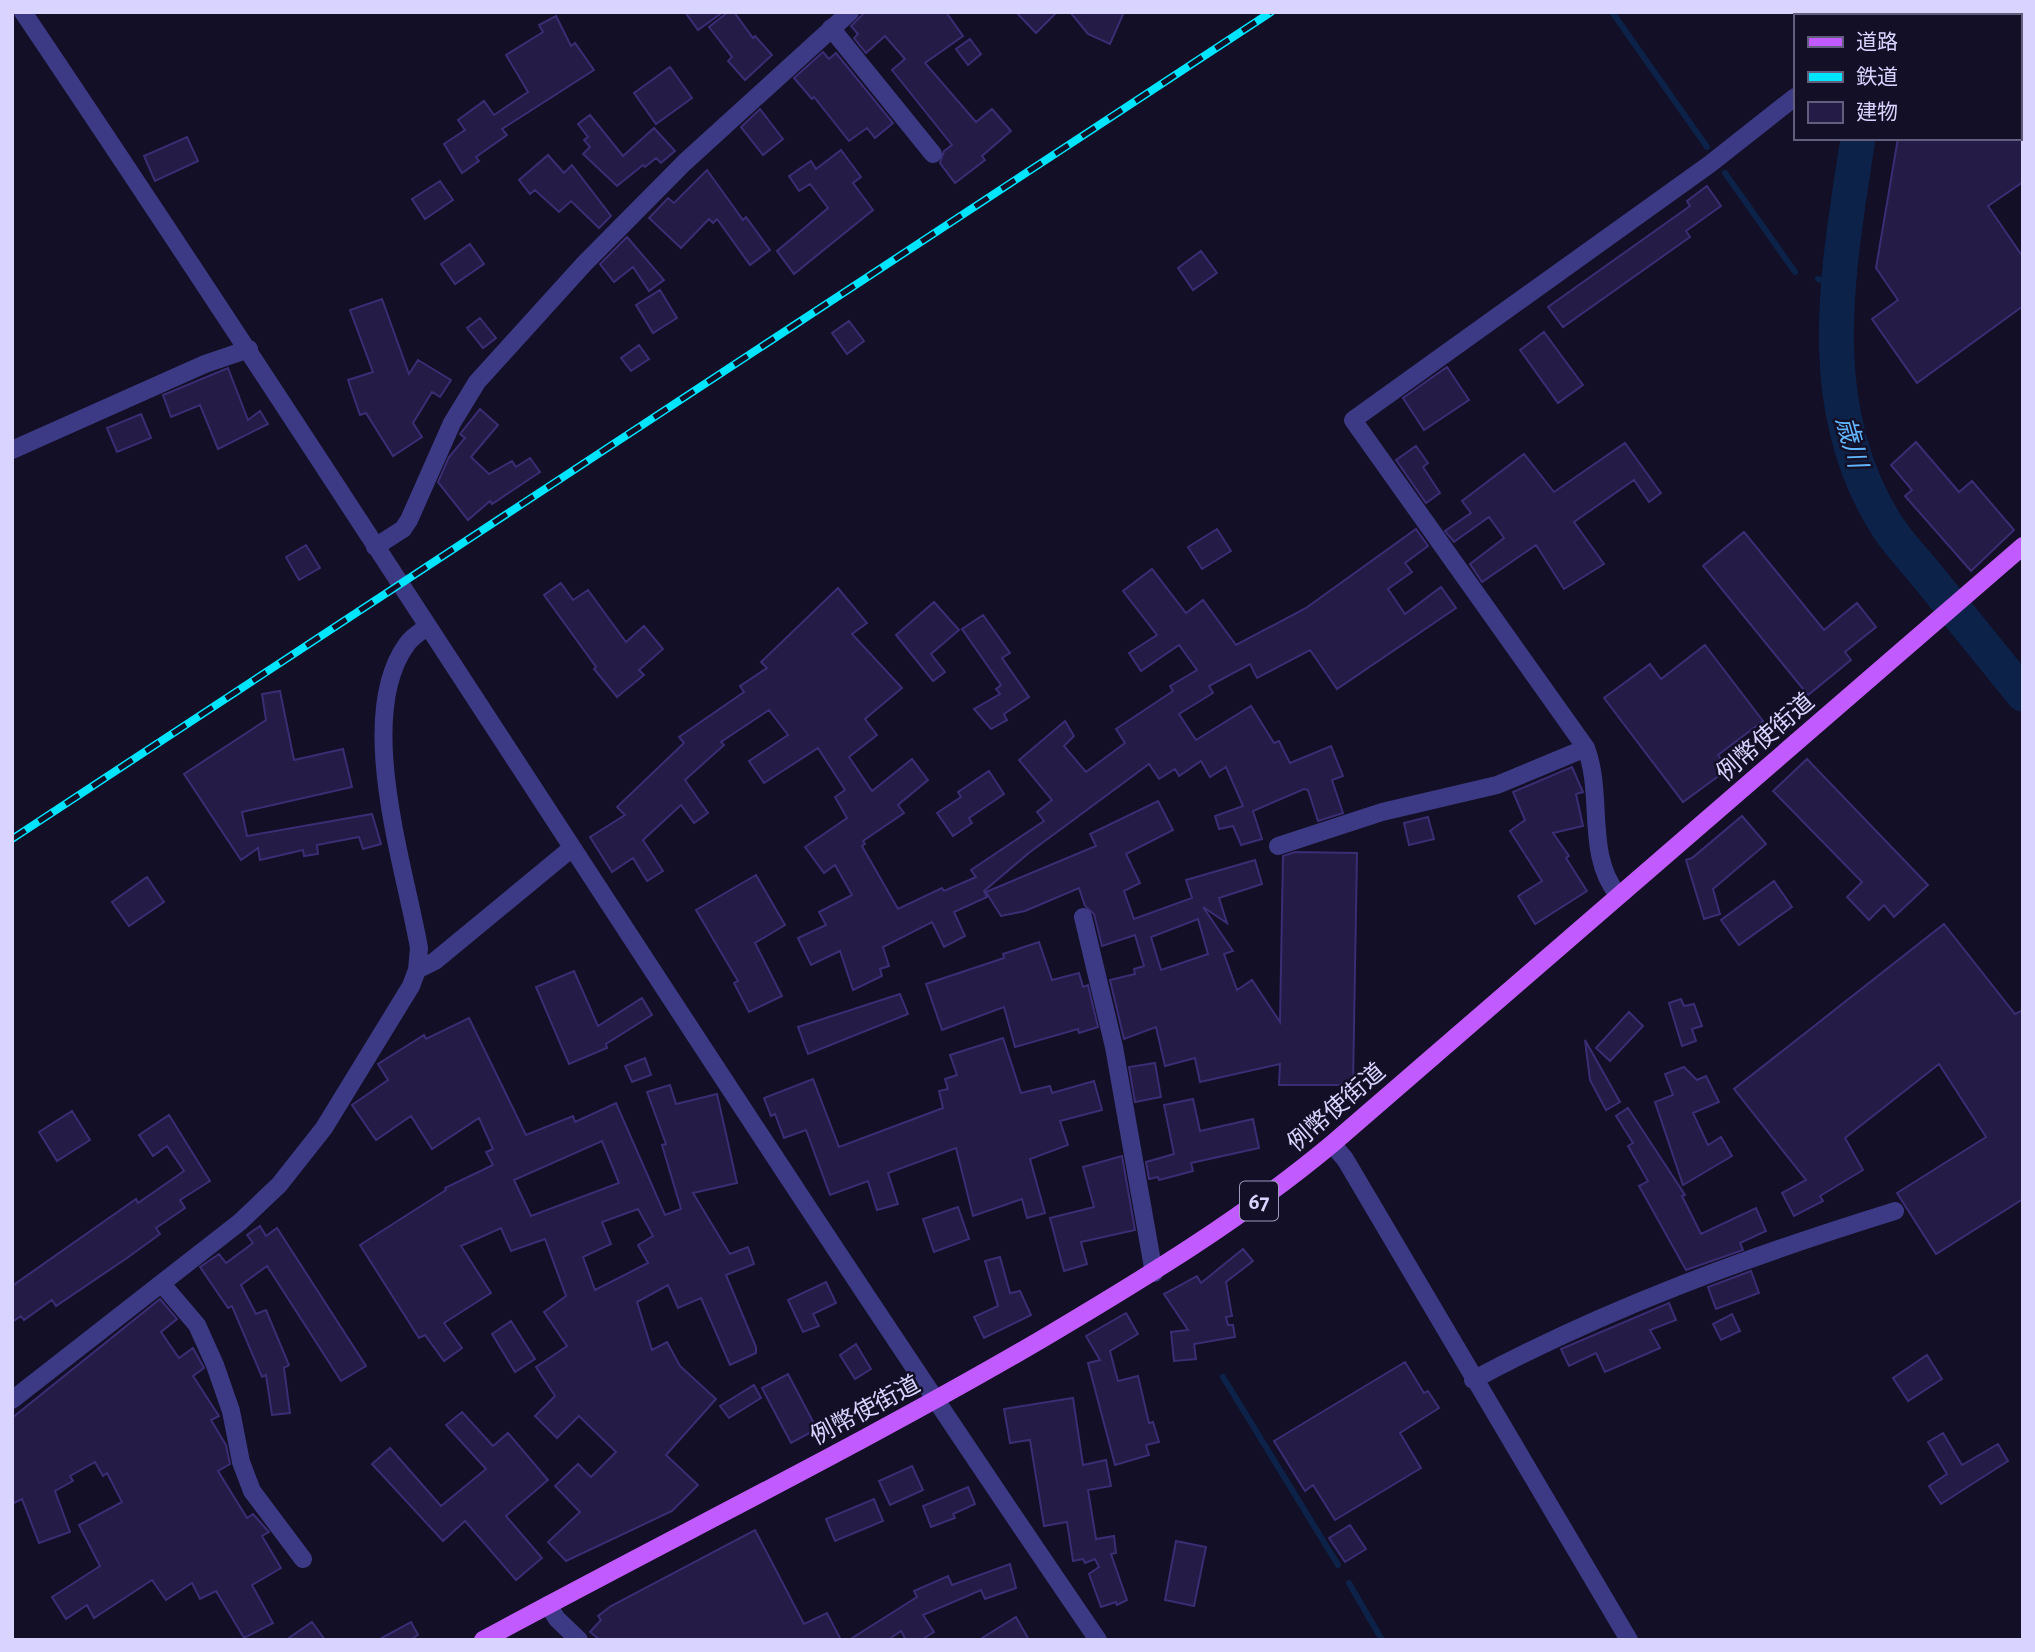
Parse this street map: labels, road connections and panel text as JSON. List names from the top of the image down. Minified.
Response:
{"streets":{"main road":["例幣使街道","67"]},"water":["歳川"],"legend":["道路","鉄道","建物"]}
